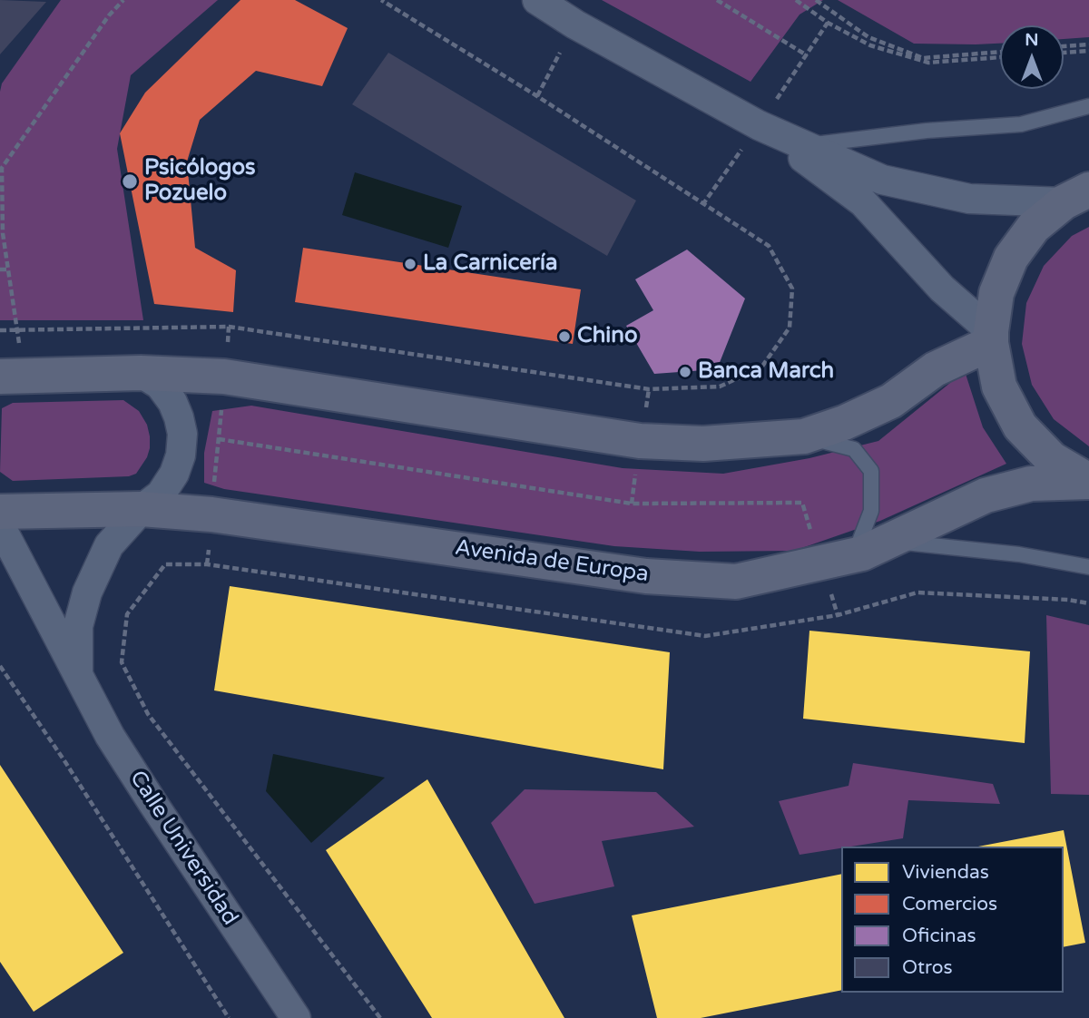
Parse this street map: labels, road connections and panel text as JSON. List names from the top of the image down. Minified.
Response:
{"streets":{"street":["Avenida de Europa","Calle Universidad"]},"crossings":[["Avenida de Europa","Calle Universidad"]],"places":["Psicólogos Pozuelo","La Carnicería","Chino","Banca March"],"legend":["Viviendas","Comercios","Oficinas","Otros"],"north":"top"}
